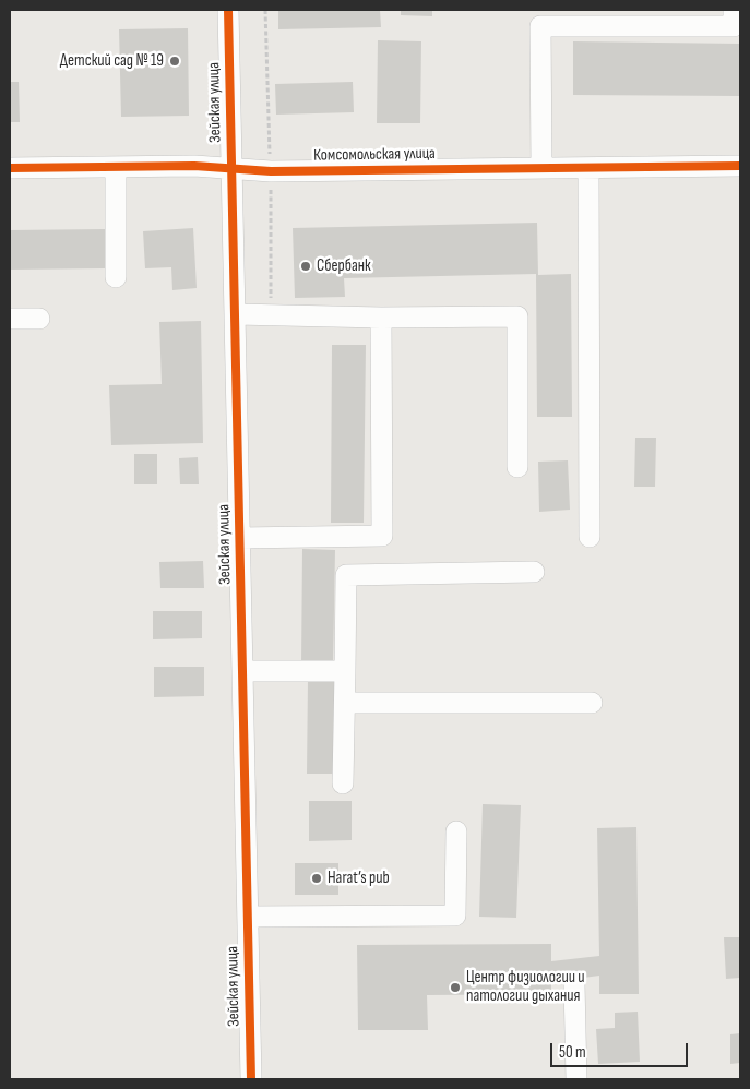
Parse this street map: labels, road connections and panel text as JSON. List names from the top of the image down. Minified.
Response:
{"streets":{"street":["Зейская улица","Комсомольская улица"]},"crossings":[["Зейская улица","Комсомольская улица"]],"places":["Детский сад № 19","Сбербанк","Harat’s pub","Центр физиологии и патологии дыхания"],"scale_bar":"50 m"}
